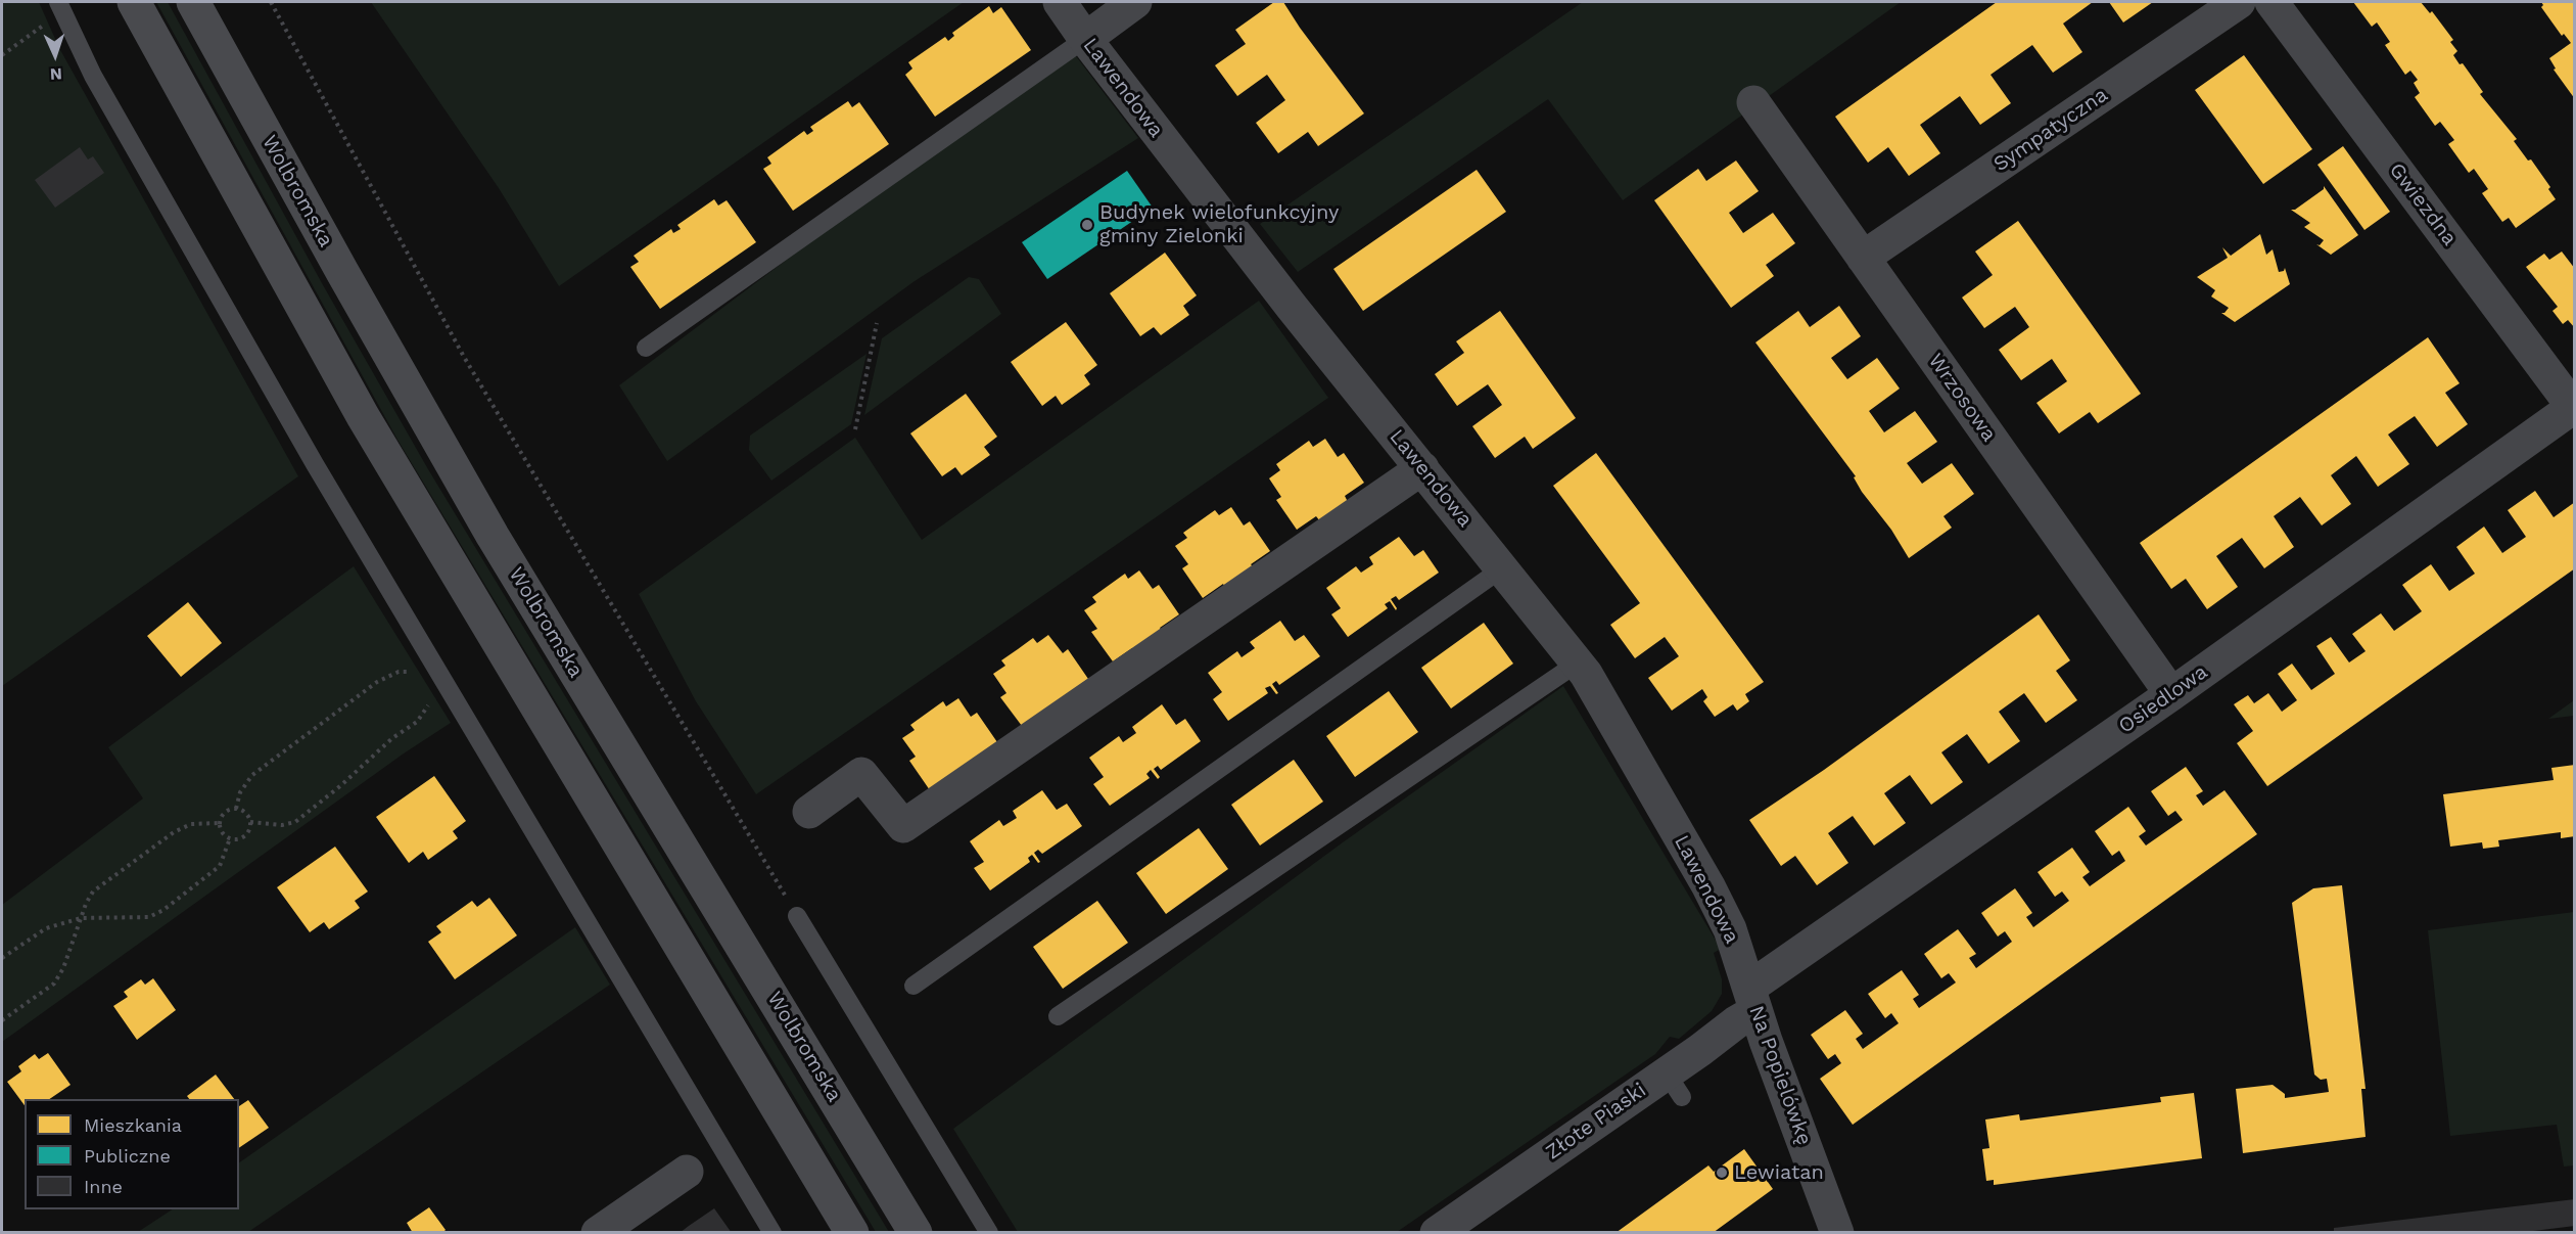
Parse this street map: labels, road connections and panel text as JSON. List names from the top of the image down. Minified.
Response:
{"streets":{"main road":["Wolbromska"],"street":["Lawendowa","Sympatyczna","Gwiezdna","Wrzosowa","Osiedlowa","Na Popielówkę","Złote Piaski"]},"crossings":[["Lawendowa","Osiedlowa"],["Lawendowa","Na Popielówkę"],["Lawendowa","Złote Piaski"],["Sympatyczna","Wrzosowa"],["Gwiezdna","Osiedlowa"],["Wrzosowa","Osiedlowa"],["Osiedlowa","Na Popielówkę"],["Osiedlowa","Złote Piaski"],["Na Popielówkę","Złote Piaski"]],"places":["Budynek wielofunkcyjny gminy Zielonki","Lewiatan"],"legend":["Mieszkania","Publiczne","Inne"],"north":"bottom"}
